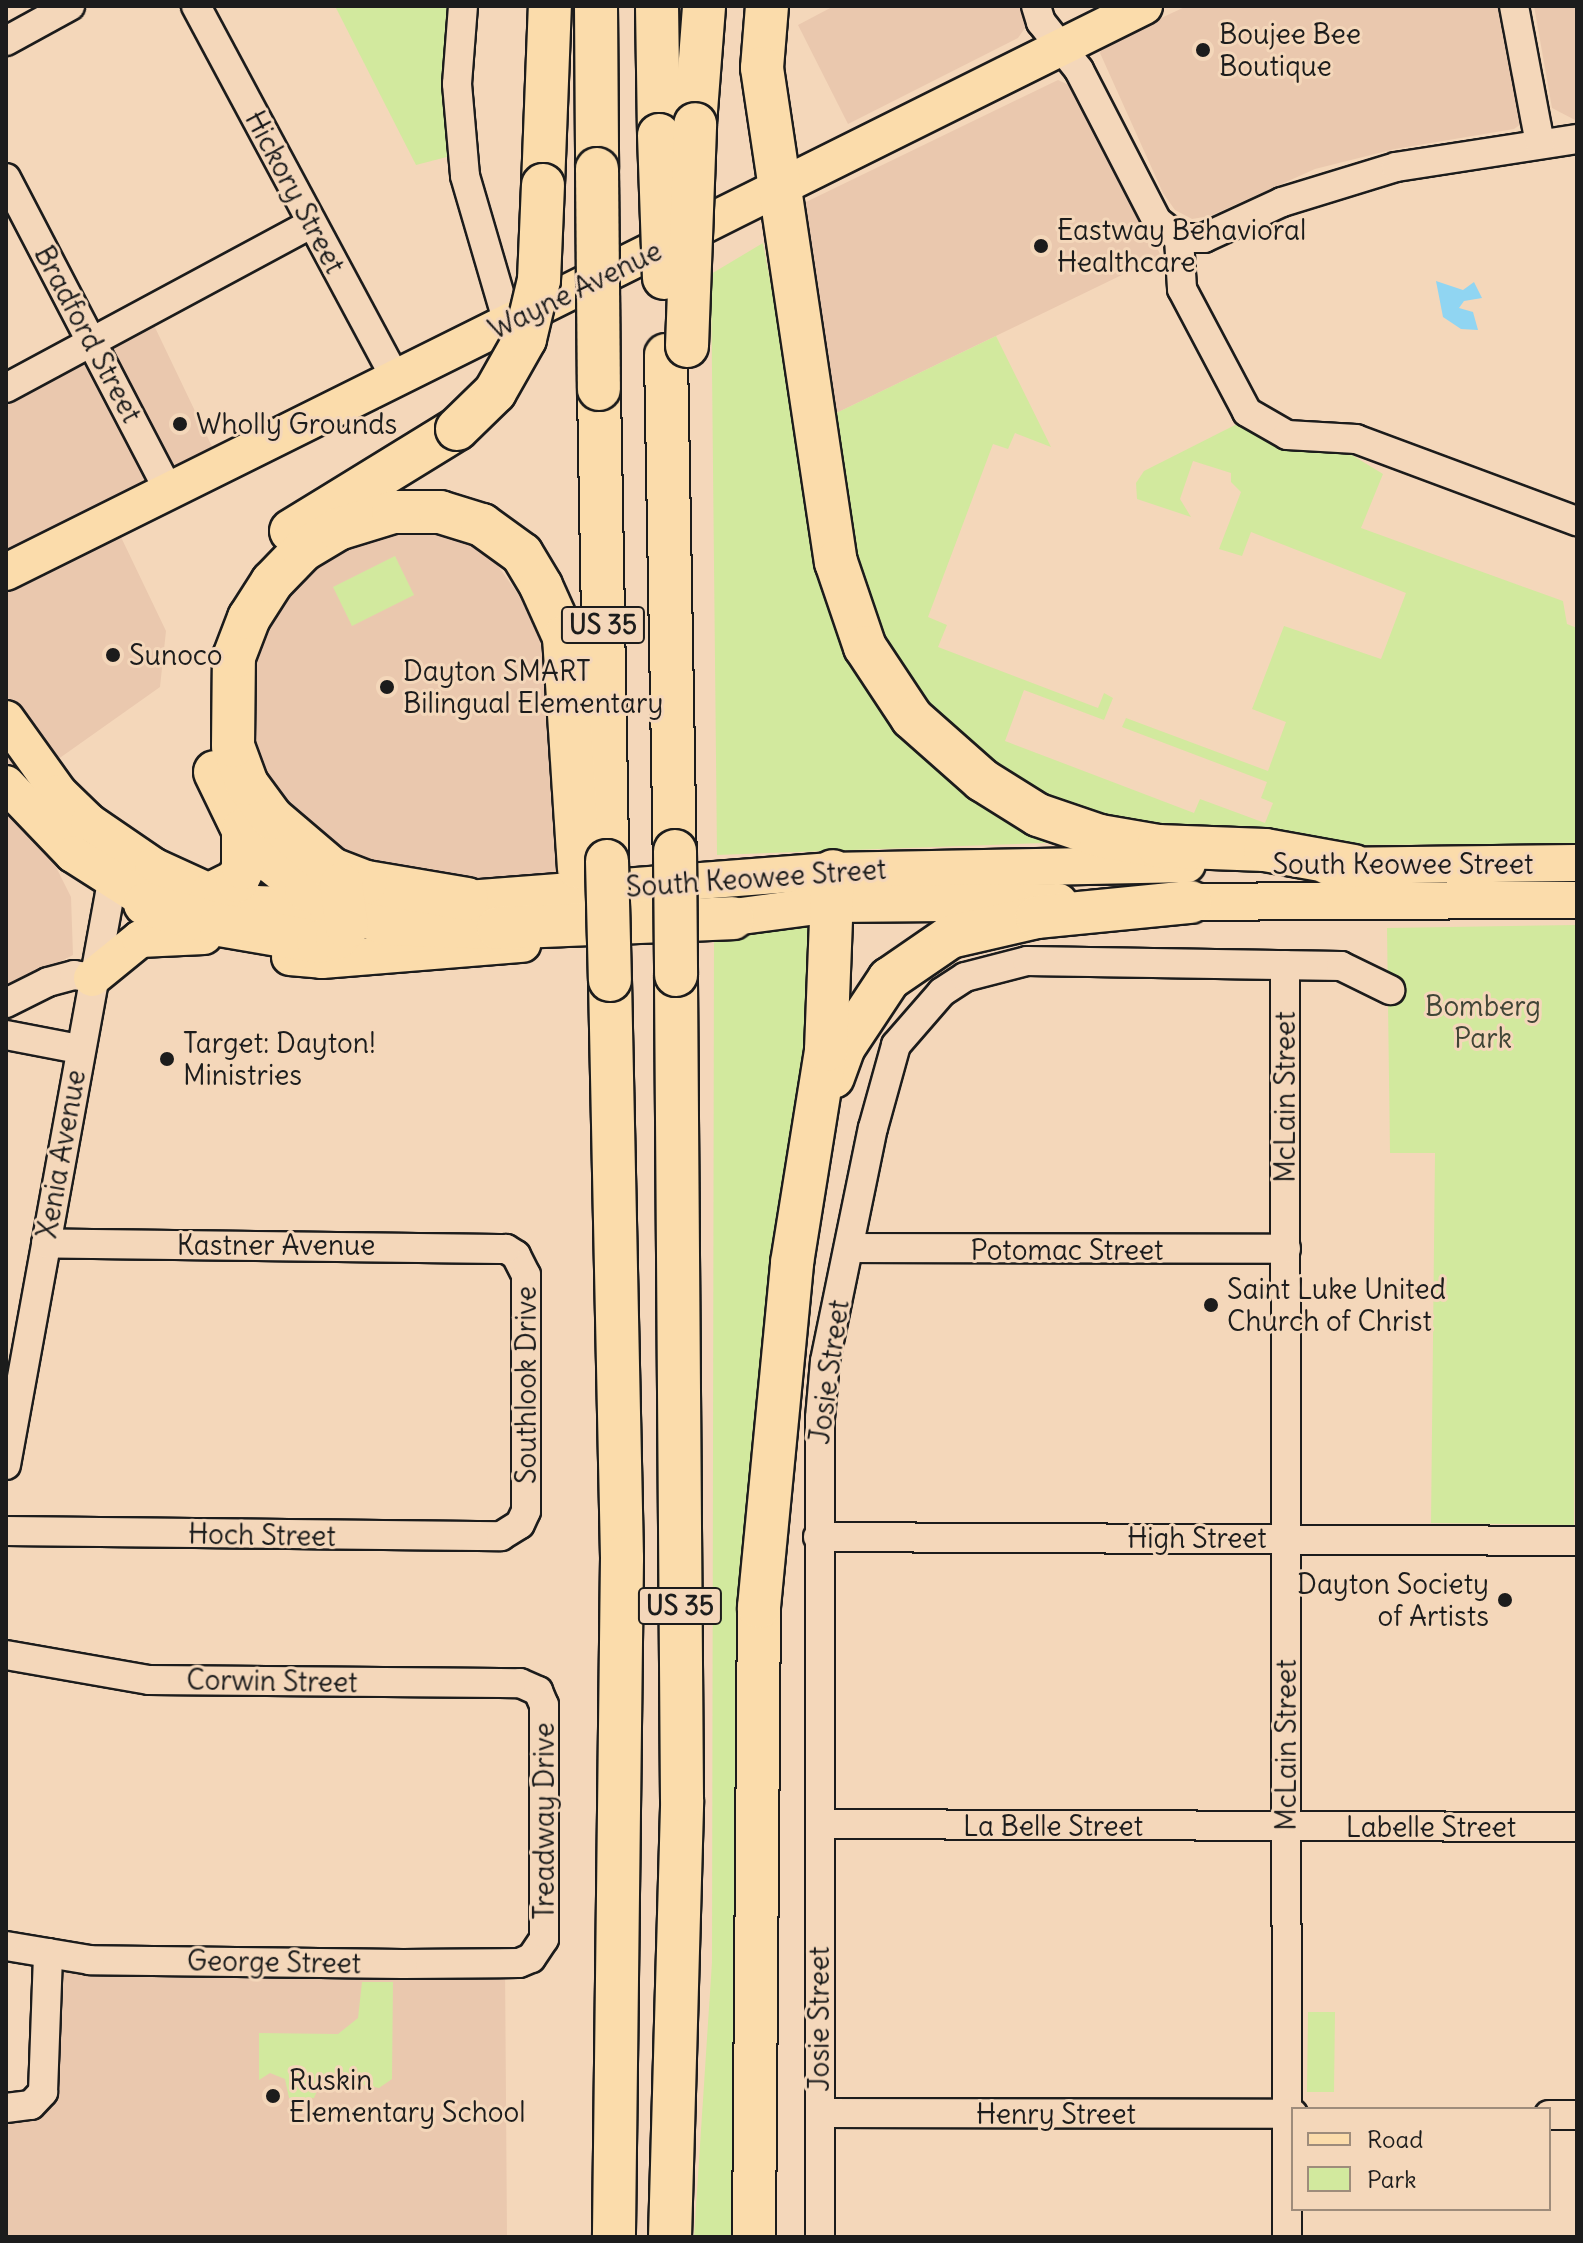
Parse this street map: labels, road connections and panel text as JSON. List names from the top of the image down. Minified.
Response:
{"streets":{"highway":["US 35"],"main road":["Wayne Avenue","South Keowee Street"],"street":["Hickory Street","Bradford Street","McLain Street","Xenia Avenue","Kastner Avenue","Potomac Street","Josie Street","Southlook Drive","Hoch Street","High Street","Corwin Street","Treadway Drive","La Belle Street","Labelle Street","George Street","Henry Street"]},"crossings":[["Hickory Street","Wayne Avenue"],["Wayne Avenue","Bradford Street"],["South Keowee Street","Xenia Avenue"],["McLain Street","Potomac Street"],["McLain Street","Josie Street"],["McLain Street","High Street"],["McLain Street","La Belle Street"],["McLain Street","Labelle Street"],["McLain Street","Henry Street"],["Xenia Avenue","Kastner Avenue"],["Kastner Avenue","Southlook Drive"],["Potomac Street","Josie Street"],["Josie Street","High Street"],["Josie Street","La Belle Street"],["Josie Street","Henry Street"],["Southlook Drive","Hoch Street"],["Corwin Street","Treadway Drive"],["Treadway Drive","George Street"],["La Belle Street","Labelle Street"]],"parks":["Bomberg Park"],"places":["Boujee Bee Boutique","Eastway Behavioral Healthcare","Wholly Grounds","Sunoco","Dayton SMART Bilingual Elementary","Target: Dayton! Ministries","Saint Luke United Church of Christ","Dayton Society of Artists","Ruskin Elementary School"],"legend":["Road","Park"]}
